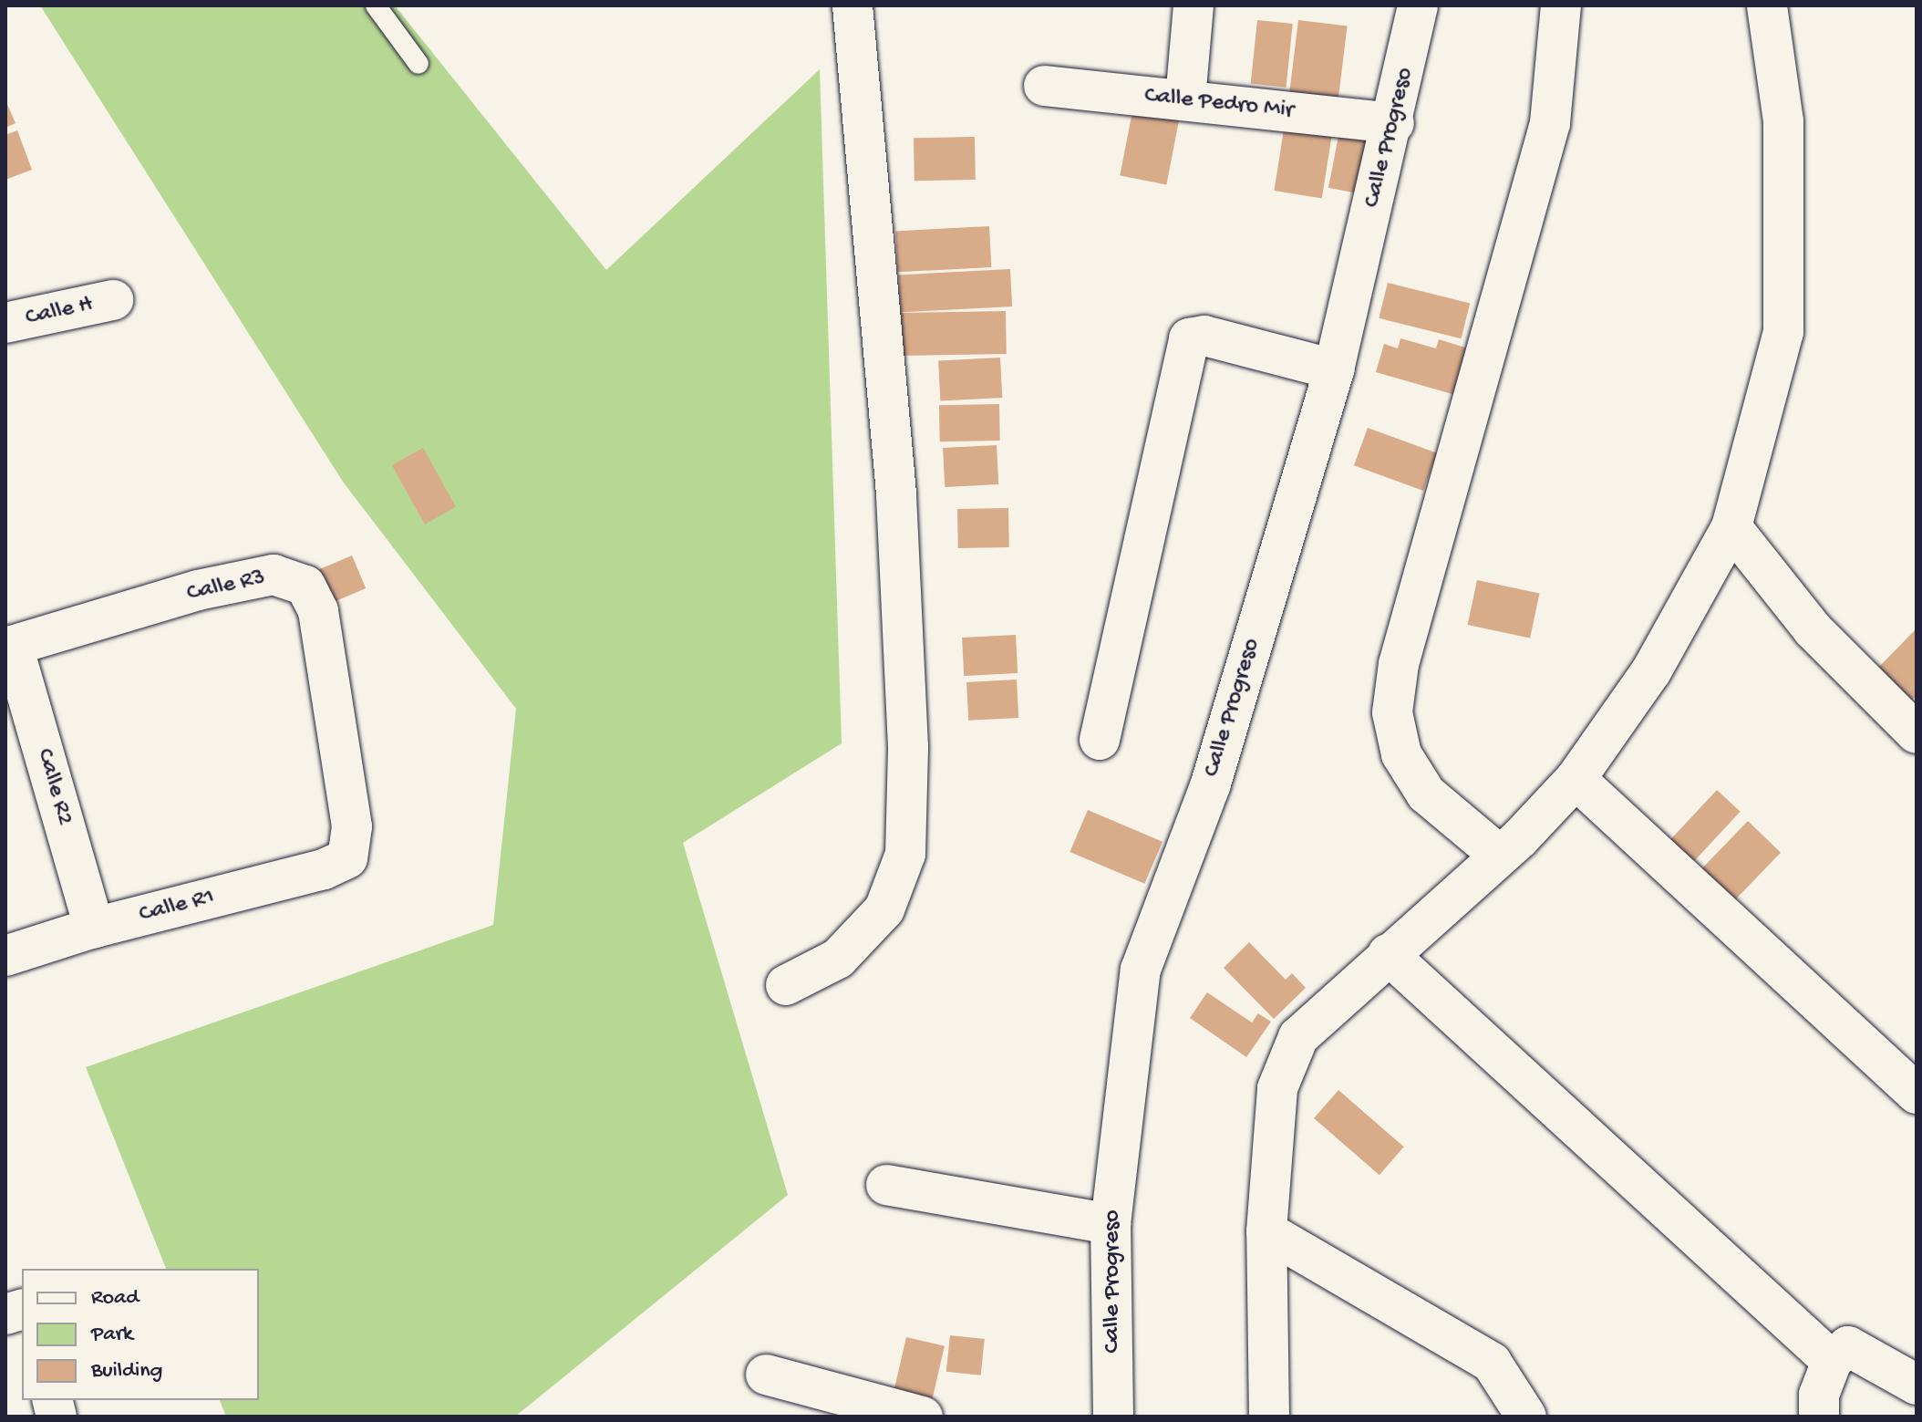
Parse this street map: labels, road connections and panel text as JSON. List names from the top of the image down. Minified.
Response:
{"streets":{"street":["Calle Pedro Mir","Calle Progreso","Calle H","Calle R3","Calle R2","Calle R1"]},"crossings":[["Calle Pedro Mir","Calle Progreso"],["Calle R3","Calle R2"],["Calle R3","Calle R1"],["Calle R2","Calle R1"]],"legend":["Road","Park","Building"]}
